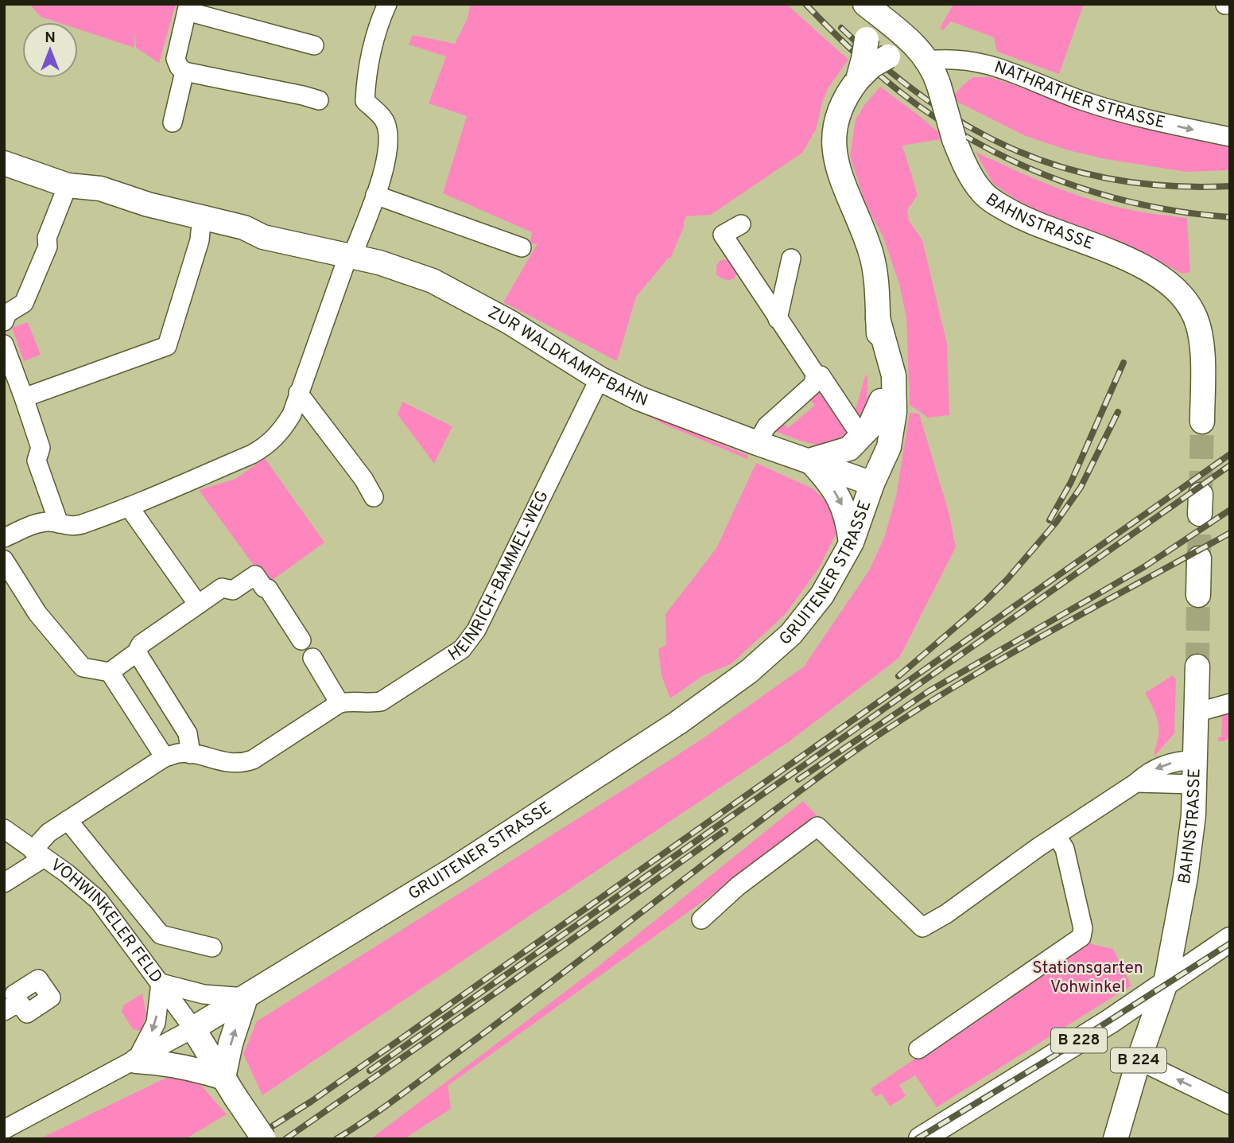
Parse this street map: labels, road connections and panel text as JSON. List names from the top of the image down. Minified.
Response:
{"streets":{"main road":["BAHNSTRASSE","ZUR WALDKAMPFBAHN","GRUITENER STRASSE","B 228","B 224"],"street":["NATHRATHER STRASSE","HEINRICH-BAMMEL-WEG","VOHWINKELER FELD"]},"crossings":[["NATHRATHER STRASSE","BAHNSTRASSE"],["NATHRATHER STRASSE","GRUITENER STRASSE"],["BAHNSTRASSE","GRUITENER STRASSE"],["BAHNSTRASSE","B 228"],["BAHNSTRASSE","B 224"],["ZUR WALDKAMPFBAHN","GRUITENER STRASSE"],["ZUR WALDKAMPFBAHN","HEINRICH-BAMMEL-WEG"],["GRUITENER STRASSE","VOHWINKELER FELD"],["B 228","B 224"]],"one_way":["NATHRATHER STRASSE"],"parks":["Stationsgarten Vohwinkel"],"north":"top"}
